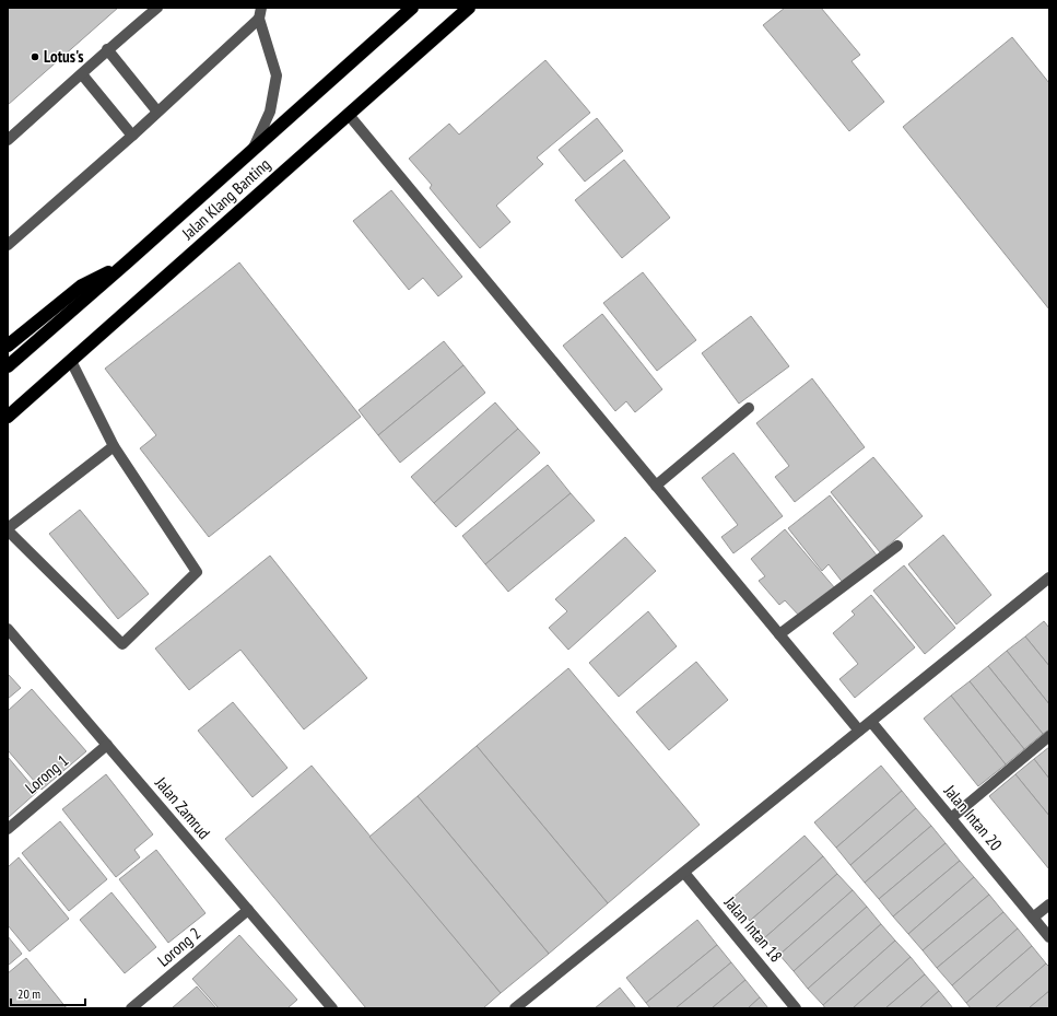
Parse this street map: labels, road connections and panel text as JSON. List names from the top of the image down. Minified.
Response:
{"streets":{"highway":["Jalan Klang Banting"],"street":["Lorong 1","Jalan Zamrud","Jalan Intan 20","Jalan Intan 18","Lorong 2"]},"crossings":[["Lorong 1","Jalan Zamrud"],["Jalan Zamrud","Lorong 2"]],"places":["Lotus's"],"scale_bar":"20 m"}
